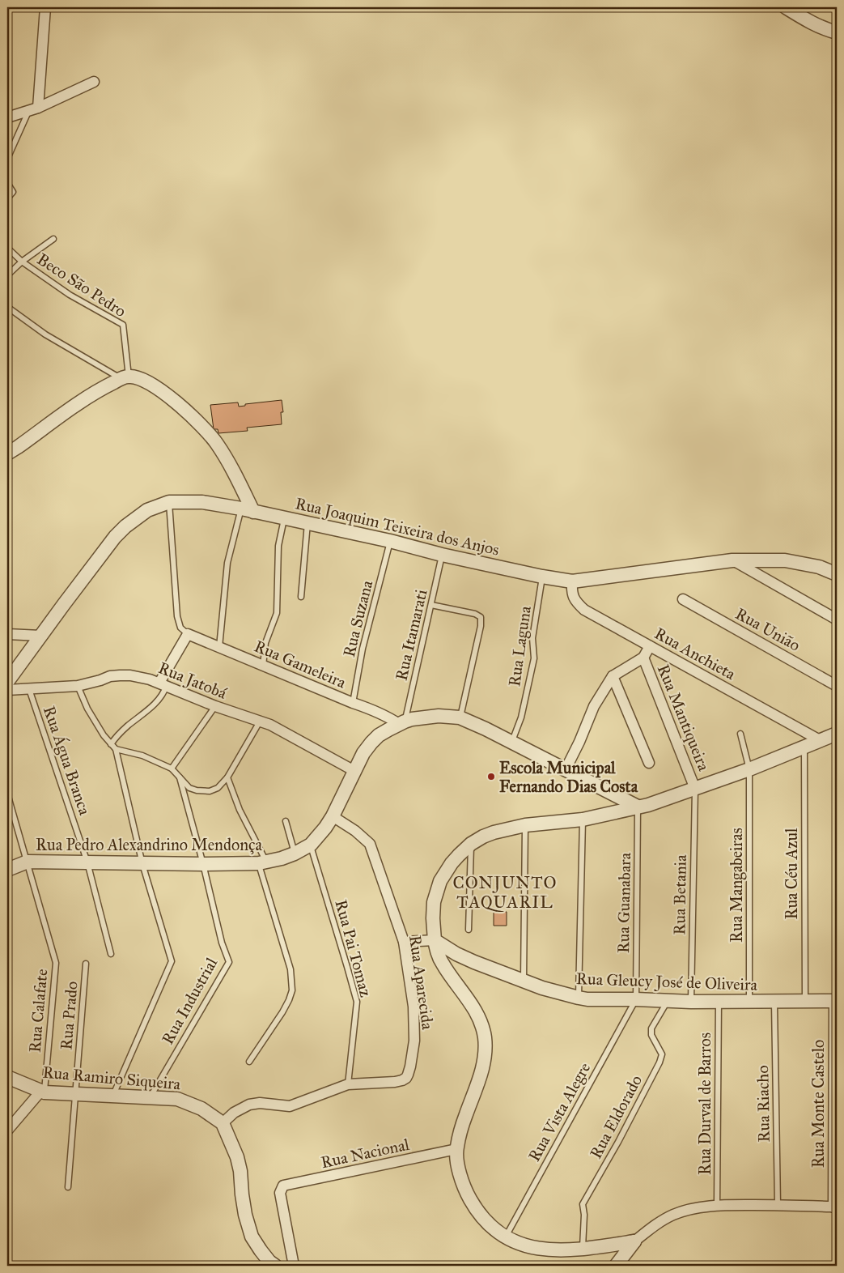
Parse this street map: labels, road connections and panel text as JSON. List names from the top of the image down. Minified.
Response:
{"streets":{"street":["Rua Joaquim Teixeira dos Anjos","Rua União","Rua Anchieta","Rua Gameleira","Rua Jatobá","Rua Mantiqueira","Rua Pedro Alexandrino Mendonça","Rua Gleucy José de Oliveira","Rua Aparecida","Rua Ramiro Siqueira","Rua Nacional"],"lane":["Beco São Pedro","Rua Suzana","Rua Itamarati","Rua Laguna","Rua Água Branca","Rua Céu Azul","Rua Mangabeiras","Rua Betania","Rua Guanabara","Rua Pai Tomaz","Rua Industrial","Rua Calafate","Rua Prado","Rua Durval de Barros","Rua Riacho","Rua Monte Castelo","Rua Vista Alegre","Rua Eldorado"]},"crossings":[["Rua Joaquim Teixeira dos Anjos","Rua Suzana"],["Rua Joaquim Teixeira dos Anjos","Rua Itamarati"],["Rua Joaquim Teixeira dos Anjos","Rua Laguna"],["Rua Joaquim Teixeira dos Anjos","Rua Anchieta"],["Rua Suzana","Rua Gameleira"],["Rua Itamarati","Rua Gameleira"],["Rua Itamarati","Rua Pedro Alexandrino Mendonça"],["Rua Laguna","Rua Pedro Alexandrino Mendonça"],["Rua Gameleira","Rua Pedro Alexandrino Mendonça"],["Rua Jatobá","Rua Água Branca"],["Rua Jatobá","Rua Pedro Alexandrino Mendonça"],["Rua Mantiqueira","Rua Betania"],["Rua Água Branca","Rua Pedro Alexandrino Mendonça"],["Rua Pedro Alexandrino Mendonça","Rua Guanabara"],["Rua Pedro Alexandrino Mendonça","Rua Pai Tomaz"],["Rua Pedro Alexandrino Mendonça","Rua Aparecida"],["Rua Pedro Alexandrino Mendonça","Rua Industrial"],["Rua Pedro Alexandrino Mendonça","Rua Calafate"],["Rua Céu Azul","Rua Gleucy José de Oliveira"],["Rua Mangabeiras","Rua Gleucy José de Oliveira"],["Rua Betania","Rua Gleucy José de Oliveira"],["Rua Guanabara","Rua Gleucy José de Oliveira"],["Rua Guanabara","Rua Vista Alegre"],["Rua Pai Tomaz","Rua Aparecida"],["Rua Gleucy José de Oliveira","Rua Durval de Barros"],["Rua Gleucy José de Oliveira","Rua Riacho"],["Rua Gleucy José de Oliveira","Rua Monte Castelo"],["Rua Gleucy José de Oliveira","Rua Vista Alegre"],["Rua Gleucy José de Oliveira","Rua Eldorado"],["Rua Aparecida","Rua Ramiro Siqueira"],["Rua Industrial","Rua Ramiro Siqueira"],["Rua Calafate","Rua Ramiro Siqueira"],["Rua Prado","Rua Ramiro Siqueira"]],"districts":["CONJUNTO TAQUARIL"],"places":["Escola Municipal Fernando Dias Costa"]}
